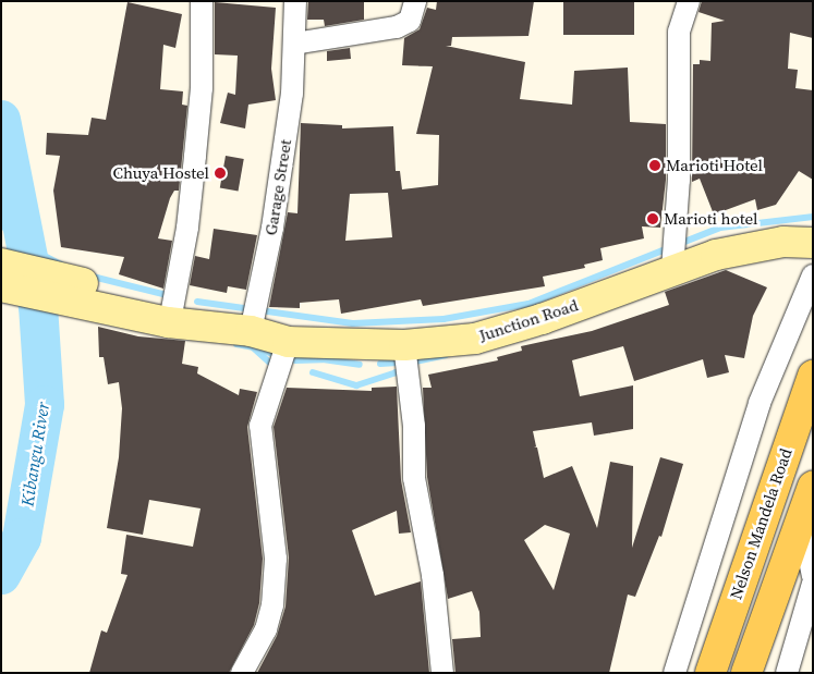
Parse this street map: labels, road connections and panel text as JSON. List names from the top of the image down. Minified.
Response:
{"streets":{"main road":["Junction Road","Nelson Mandela Road"],"street":["Garage Street"]},"crossings":[["Garage Street","Junction Road"]],"water":["Kibangu River"],"places":["Marioti Hotel","Chuya Hostel","Marioti hotel"]}
